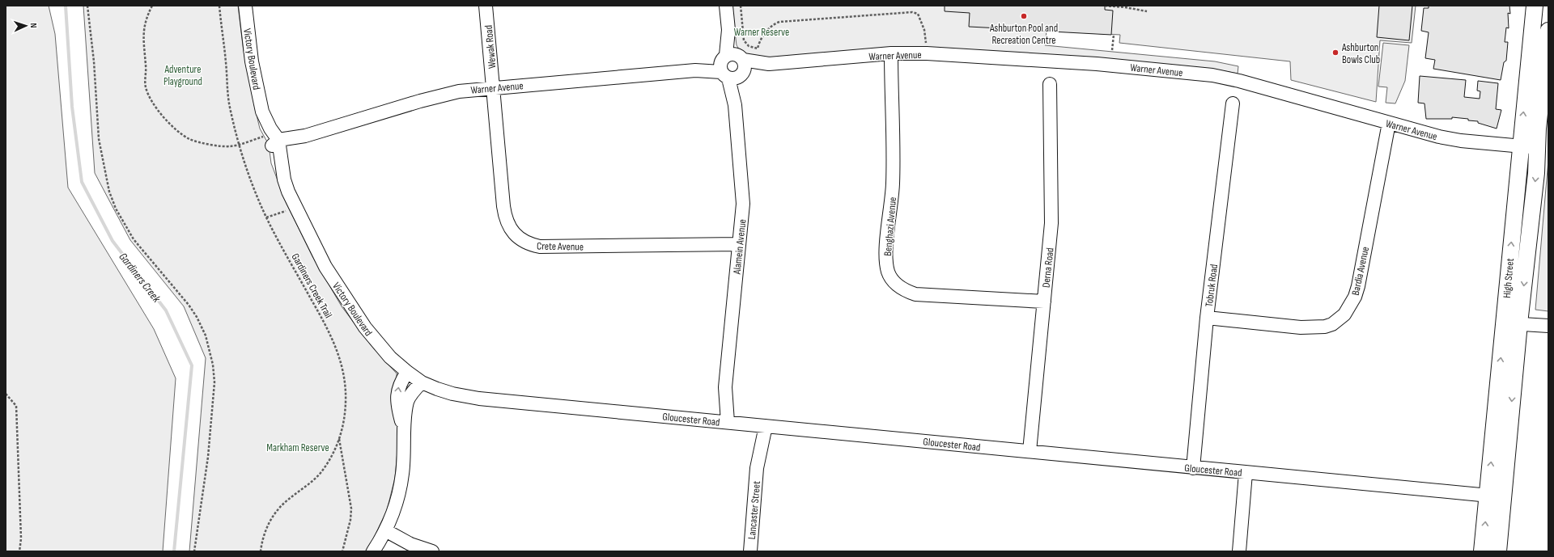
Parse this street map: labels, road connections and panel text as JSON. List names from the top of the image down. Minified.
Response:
{"streets":{"main road":["High Street"],"street":["Wewak Road","Warner Avenue","Victory Boulevard","Benghazi Avenue","Crete Avenue","Alamein Avenue","Derna Road","Bardia Avenue","Tobruk Road","Gloucester Road","Lancaster Street"],"path":["Gardiners Creek Trail"]},"crossings":[["Wewak Road","Warner Avenue"],["Wewak Road","Crete Avenue"],["Warner Avenue","Victory Boulevard"],["Warner Avenue","Benghazi Avenue"],["Warner Avenue","Crete Avenue"],["Warner Avenue","Alamein Avenue"],["Warner Avenue","Bardia Avenue"],["Warner Avenue","High Street"],["Victory Boulevard","Gloucester Road"],["Benghazi Avenue","Derna Road"],["Crete Avenue","Alamein Avenue"],["Alamein Avenue","Gloucester Road"],["Derna Road","Gloucester Road"],["Bardia Avenue","Tobruk Road"],["High Street","Gloucester Road"],["Tobruk Road","Gloucester Road"],["Gloucester Road","Lancaster Street"]],"water":["Gardiners Creek"],"parks":["Warner Reserve","Adventure Playground","Markham Reserve"],"places":["Ashburton Pool and Recreation Centre","Ashburton Bowls Club"],"north":"right"}
